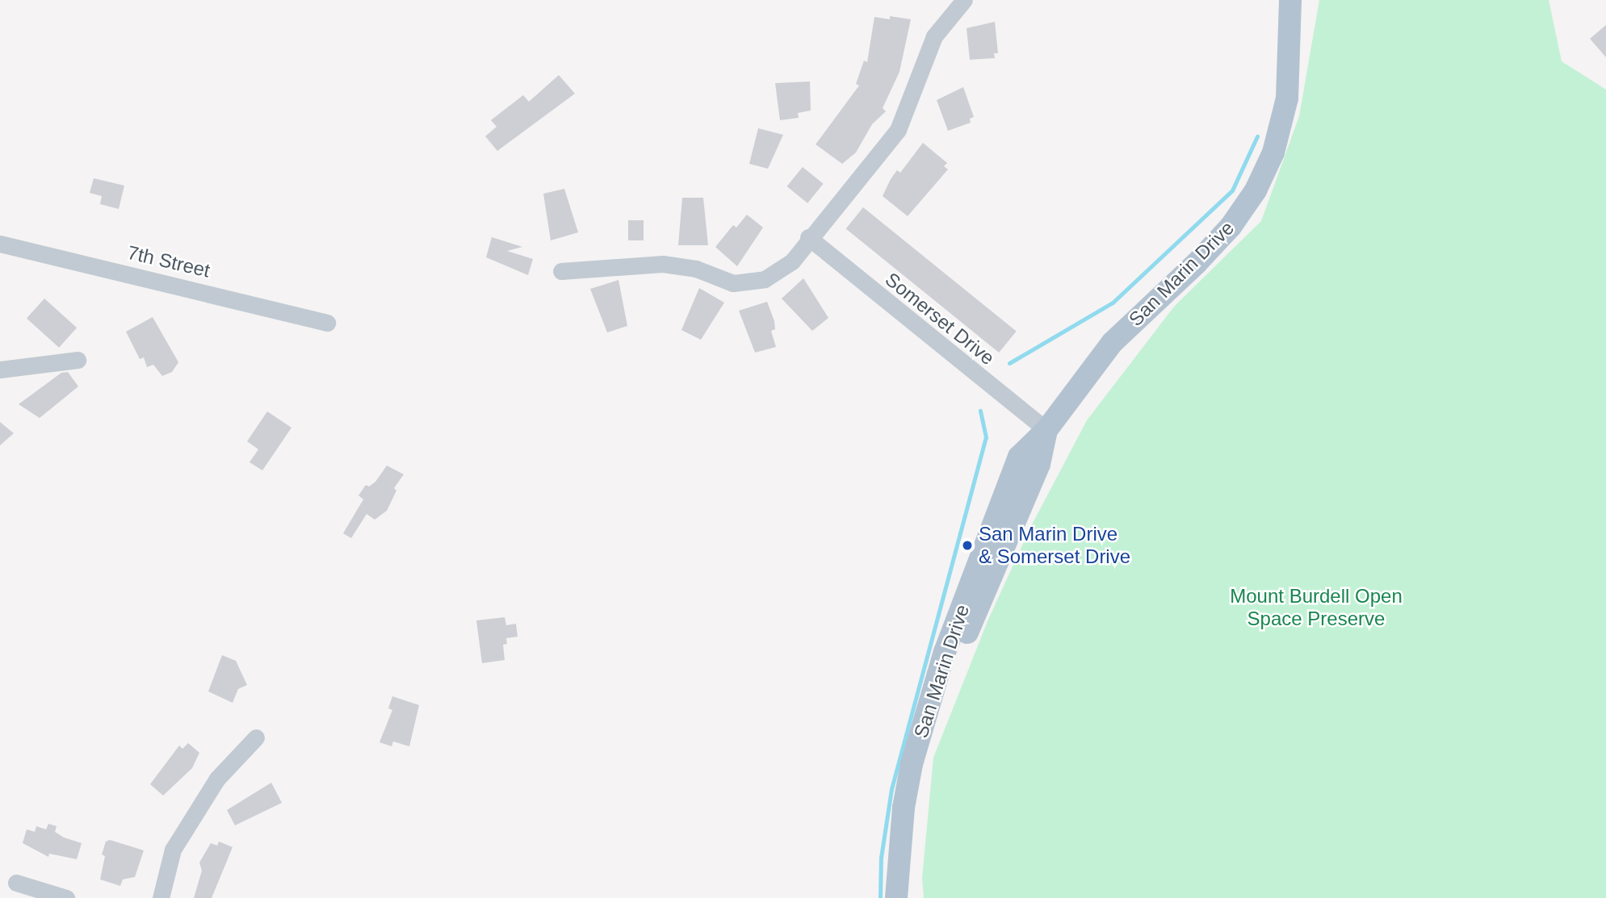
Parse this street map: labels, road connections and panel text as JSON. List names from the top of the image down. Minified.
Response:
{"streets":{"main road":["San Marin Drive"],"street":["7th Street","Somerset Drive"]},"crossings":[["San Marin Drive","Somerset Drive"]],"parks":["Mount Burdell Open Space Preserve"],"places":["San Marin Drive & Somerset Drive"]}
